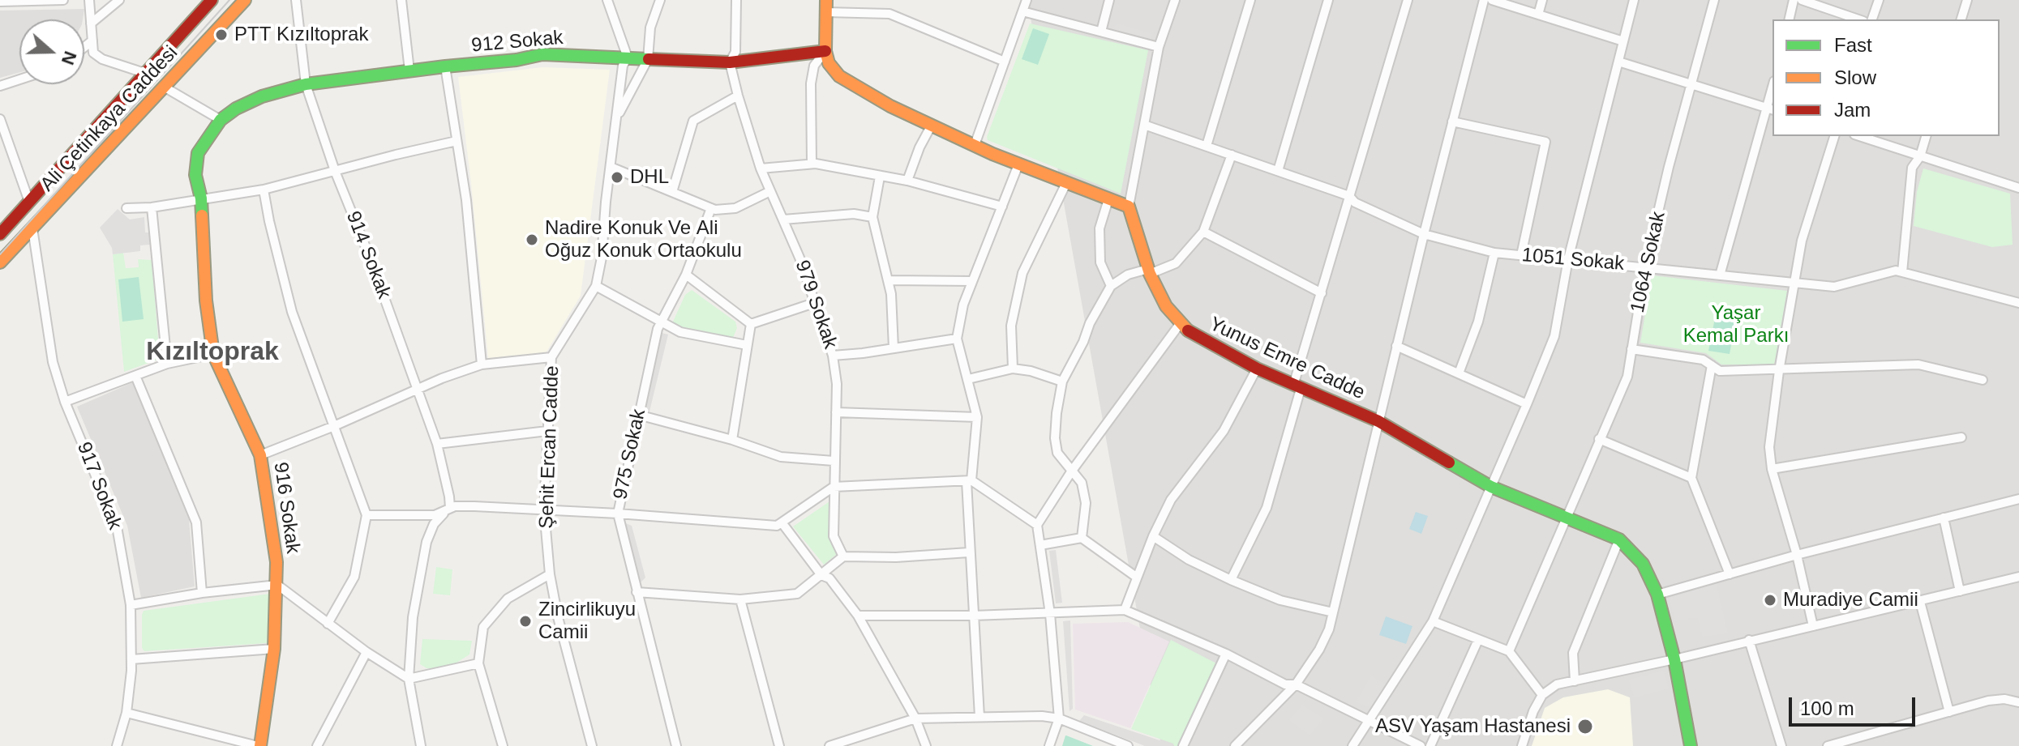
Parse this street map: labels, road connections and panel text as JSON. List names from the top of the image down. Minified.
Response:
{"streets":{"street":["912 Sokak","Ali Çetinkaya Caddesi","914 Sokak","1051 Sokak","1064 Sokak","979 Sokak","Yunus Emre Cadde","Şehit Ercan Cadde","975 Sokak","917 Sokak","916 Sokak"]},"crossings":[["912 Sokak","914 Sokak"],["912 Sokak","979 Sokak"],["912 Sokak","Şehit Ercan Cadde"],["912 Sokak","916 Sokak"],["Ali Çetinkaya Caddesi","917 Sokak"],["1051 Sokak","1064 Sokak"],["1064 Sokak","Yunus Emre Cadde"]],"districts":["Kızıltoprak"],"parks":["Yaşar Kemal Parkı"],"places":["PTT Kızıltoprak","DHL","Nadire Konuk Ve Ali Oğuz Konuk Ortaokulu","Muradiye Camii","Zincirlikuyu Camii","ASV Yaşam Hastanesi"],"legend":["Fast","Slow","Jam"],"scale_bar":"100 m","north":"right"}
